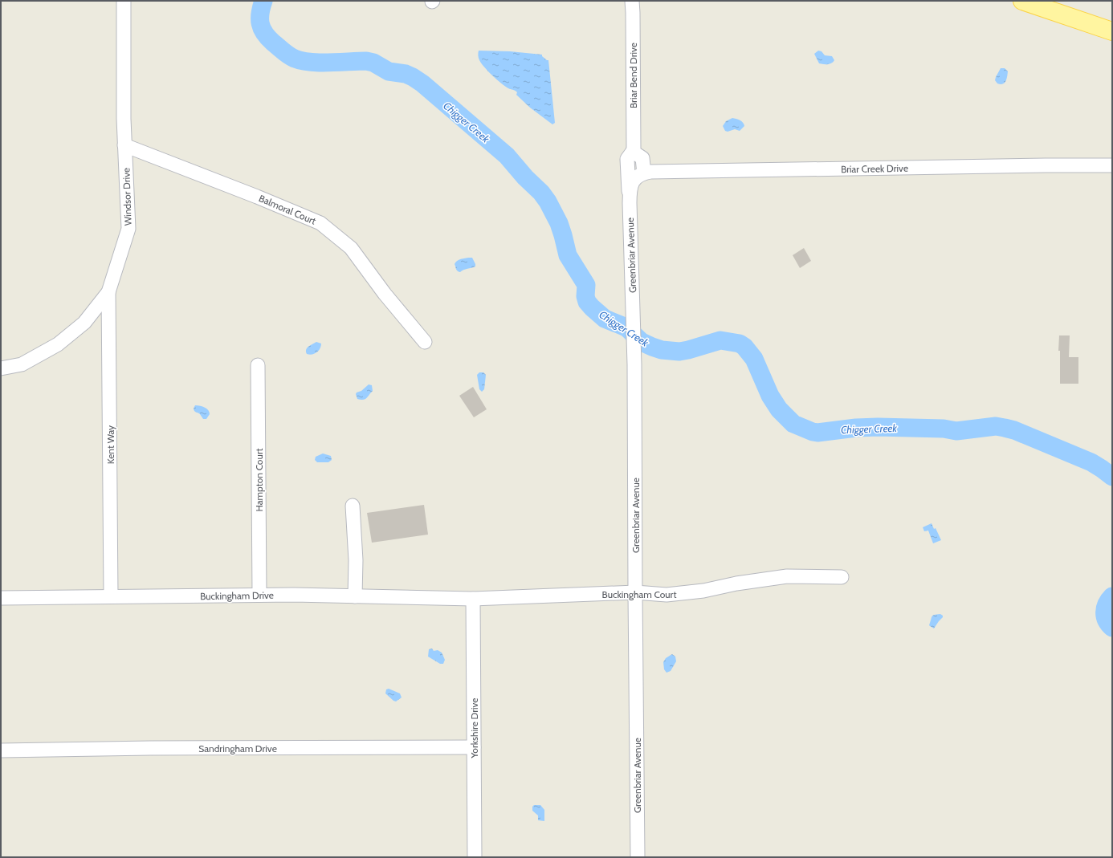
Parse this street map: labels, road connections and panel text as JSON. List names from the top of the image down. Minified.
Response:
{"streets":{"street":["Briar Bend Drive","Briar Creek Drive","Windsor Drive","Balmoral Court","Greenbriar Avenue","Kent Way","Hampton Court","Buckingham Court","Buckingham Drive","Yorkshire Drive","Sandringham Drive"]},"crossings":[["Briar Bend Drive","Greenbriar Avenue"],["Briar Creek Drive","Greenbriar Avenue"],["Windsor Drive","Balmoral Court"],["Windsor Drive","Kent Way"],["Greenbriar Avenue","Buckingham Court"],["Kent Way","Buckingham Drive"],["Hampton Court","Buckingham Drive"],["Buckingham Court","Buckingham Drive"],["Buckingham Court","Yorkshire Drive"],["Buckingham Drive","Yorkshire Drive"],["Yorkshire Drive","Sandringham Drive"]],"water":["Chigger Creek"]}
